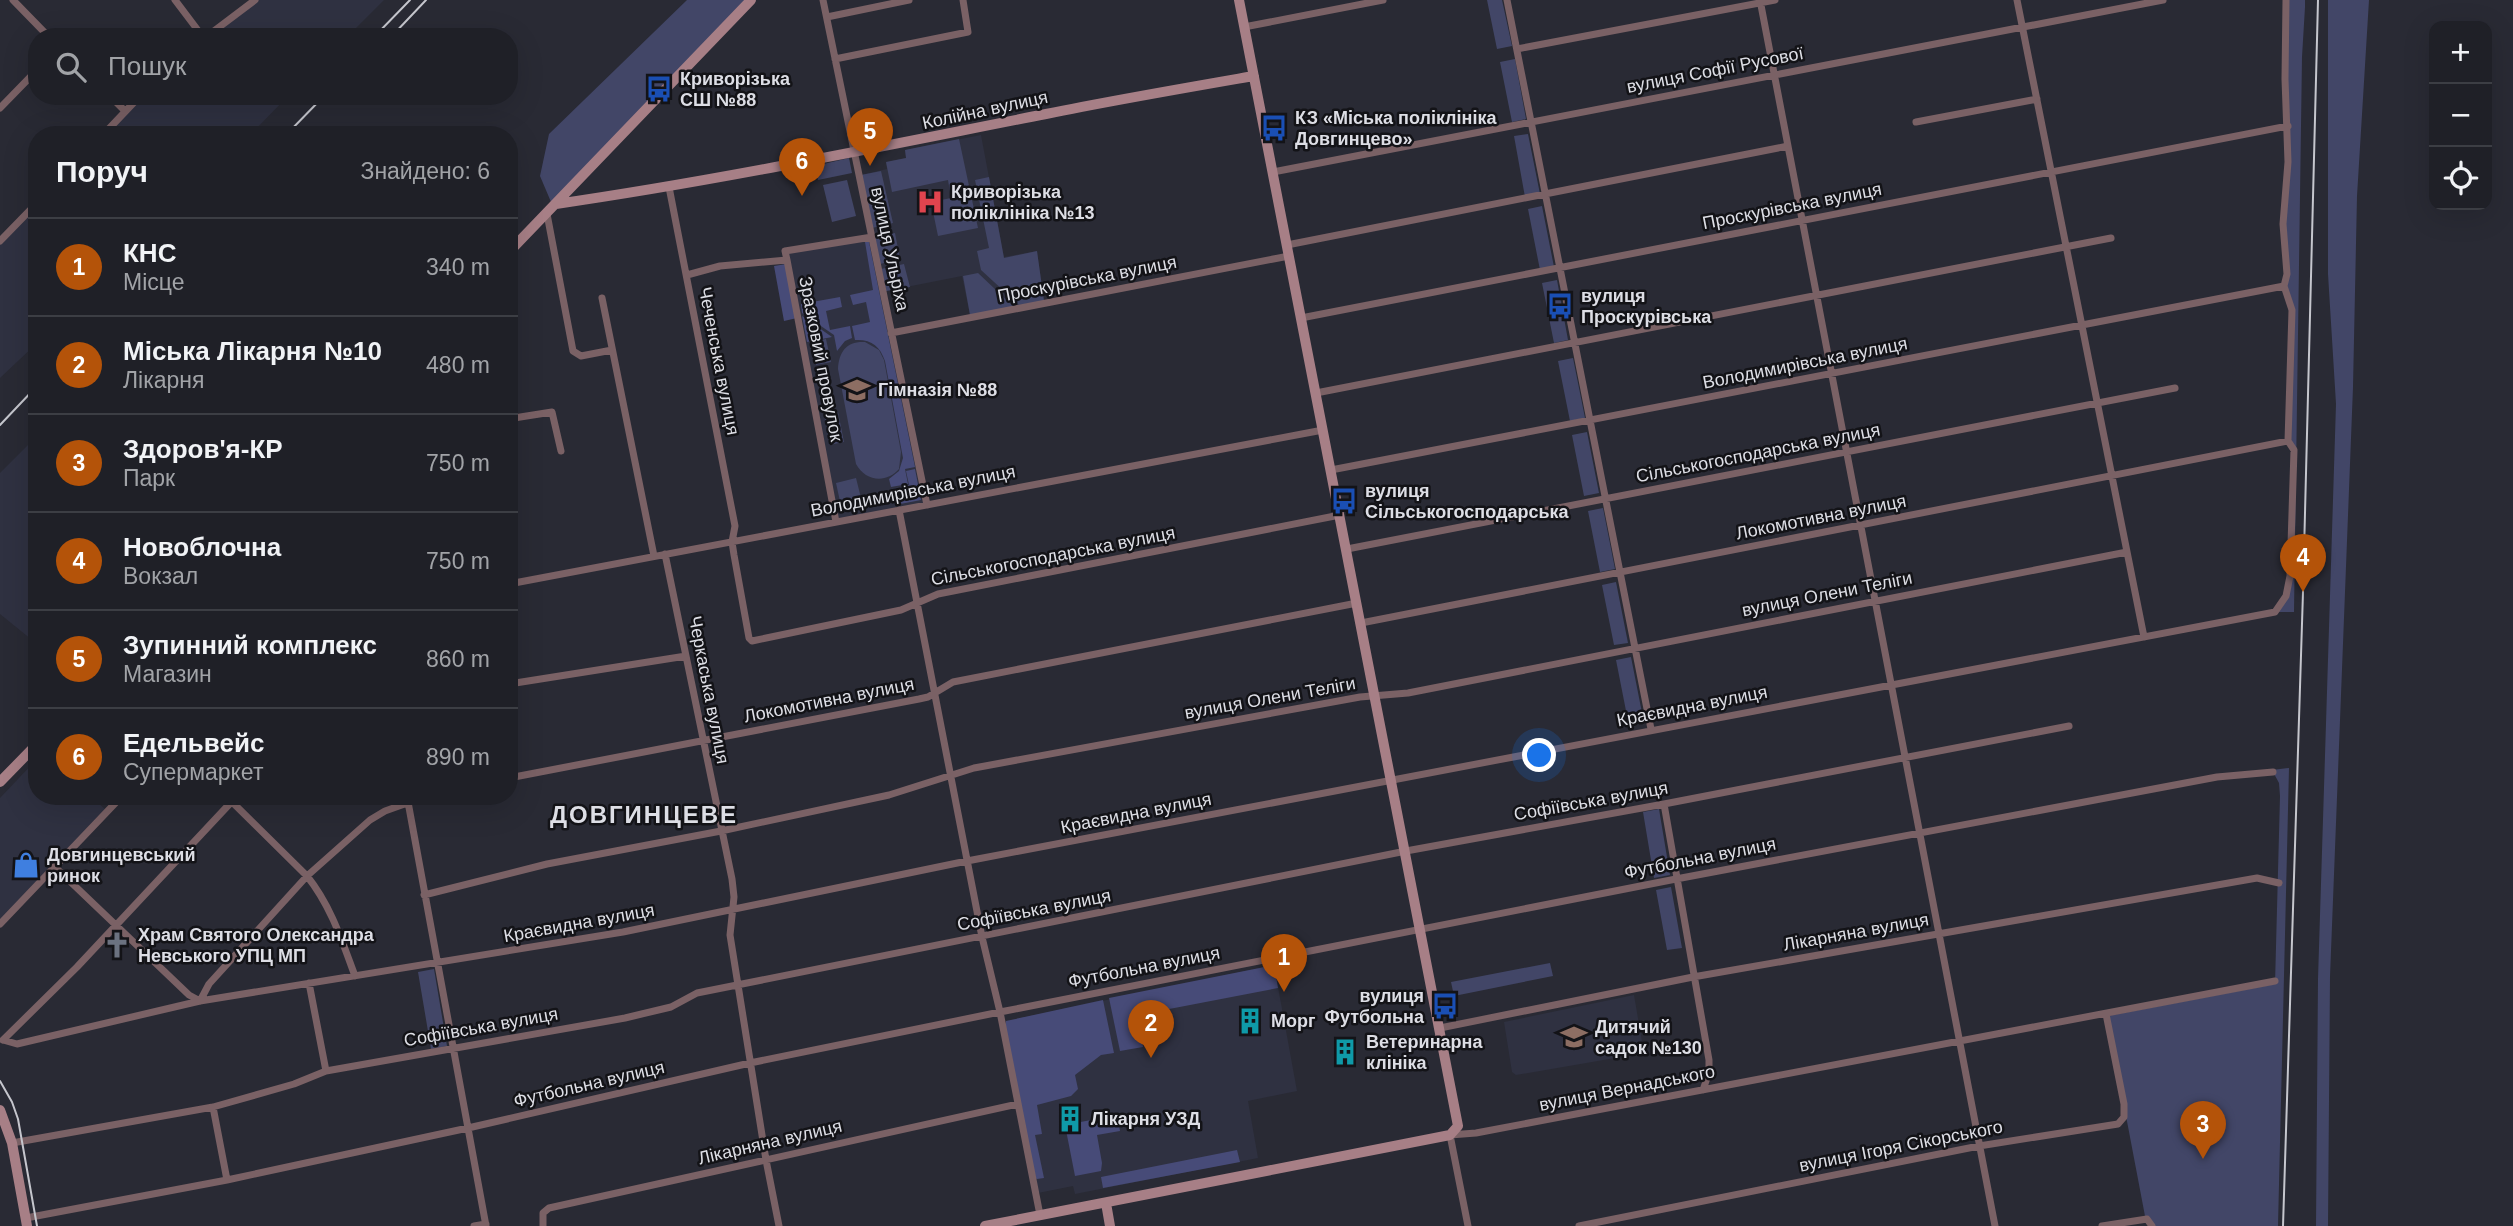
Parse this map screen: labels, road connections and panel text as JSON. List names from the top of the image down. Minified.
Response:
{"streets":{"street":["вулиця Софії Русової","Колійна вулиця","Проскурівська вулиця","вулиця Ульріха","Зразковий провулок","Чеченська вулиця","Володимирівська вулиця","Сільськогосподарська вулиця","Локомотивна вулиця","вулиця Олени Теліги","Черкаська вулиця","Краєвидна вулиця","Софіївська вулиця","Футбольна вулиця","Лікарняна вулиця","вулиця Вернадського","вулиця Ігоря Сікорського"]},"crossings":[["Колійна вулиця","вулиця Ульріха"],["Колійна вулиця","Чеченська вулиця"],["Проскурівська вулиця","вулиця Ульріха"],["вулиця Ульріха","Володимирівська вулиця"],["Зразковий провулок","Чеченська вулиця"],["Зразковий провулок","Володимирівська вулиця"],["Чеченська вулиця","Володимирівська вулиця"],["Чеченська вулиця","Сільськогосподарська вулиця"],["Володимирівська вулиця","Сільськогосподарська вулиця"],["Володимирівська вулиця","Черкаська вулиця"],["Локомотивна вулиця","Черкаська вулиця"],["Локомотивна вулиця","Краєвидна вулиця"],["вулиця Олени Теліги","Черкаська вулиця"],["Черкаська вулиця","Краєвидна вулиця"],["Черкаська вулиця","Софіївська вулиця"],["Черкаська вулиця","Футбольна вулиця"],["Черкаська вулиця","Лікарняна вулиця"],["вулиця Вернадського","вулиця Ігоря Сікорського"]],"districts":["ДОВГИНЦЕВЕ"],"places":{"bus stop":["Криворізька СШ №88","КЗ «Міська поліклініка Довгинцево»","вулиця Проскурівська","вулиця Сільськогосподарська","вулиця Футбольна"],"hospital":["Криворізька поліклініка №13"],"school or university":["Гімназія №88","Дитячий садок №130"],"shop":["Довгинцевський ринок"],"church":["Храм Святого Олександра Невського УПЦ МП"],"building":["Морг","Ветеринарна клініка","Лікарня УЗД"]},"page":{"map_buttons":["+","−"],"search":"Пошук","pins":["5","6","4","1","2","3"],"heading":["Поруч","Знайдено: 6"],"list":[{"mark":"1","name":"КНС","note":"Місце","value":"340 m"},{"mark":"2","name":"Міська Лікарня №10","note":"Лікарня","value":"480 m"},{"mark":"3","name":"Здоров'я-КР","note":"Парк","value":"750 m"},{"mark":"4","name":"Новоблочна","note":"Вокзал","value":"750 m"},{"mark":"5","name":"Зупинний комплекс","note":"Магазин","value":"860 m"},{"mark":"6","name":"Едельвейс","note":"Супермаркет","value":"890 m"}]}}
